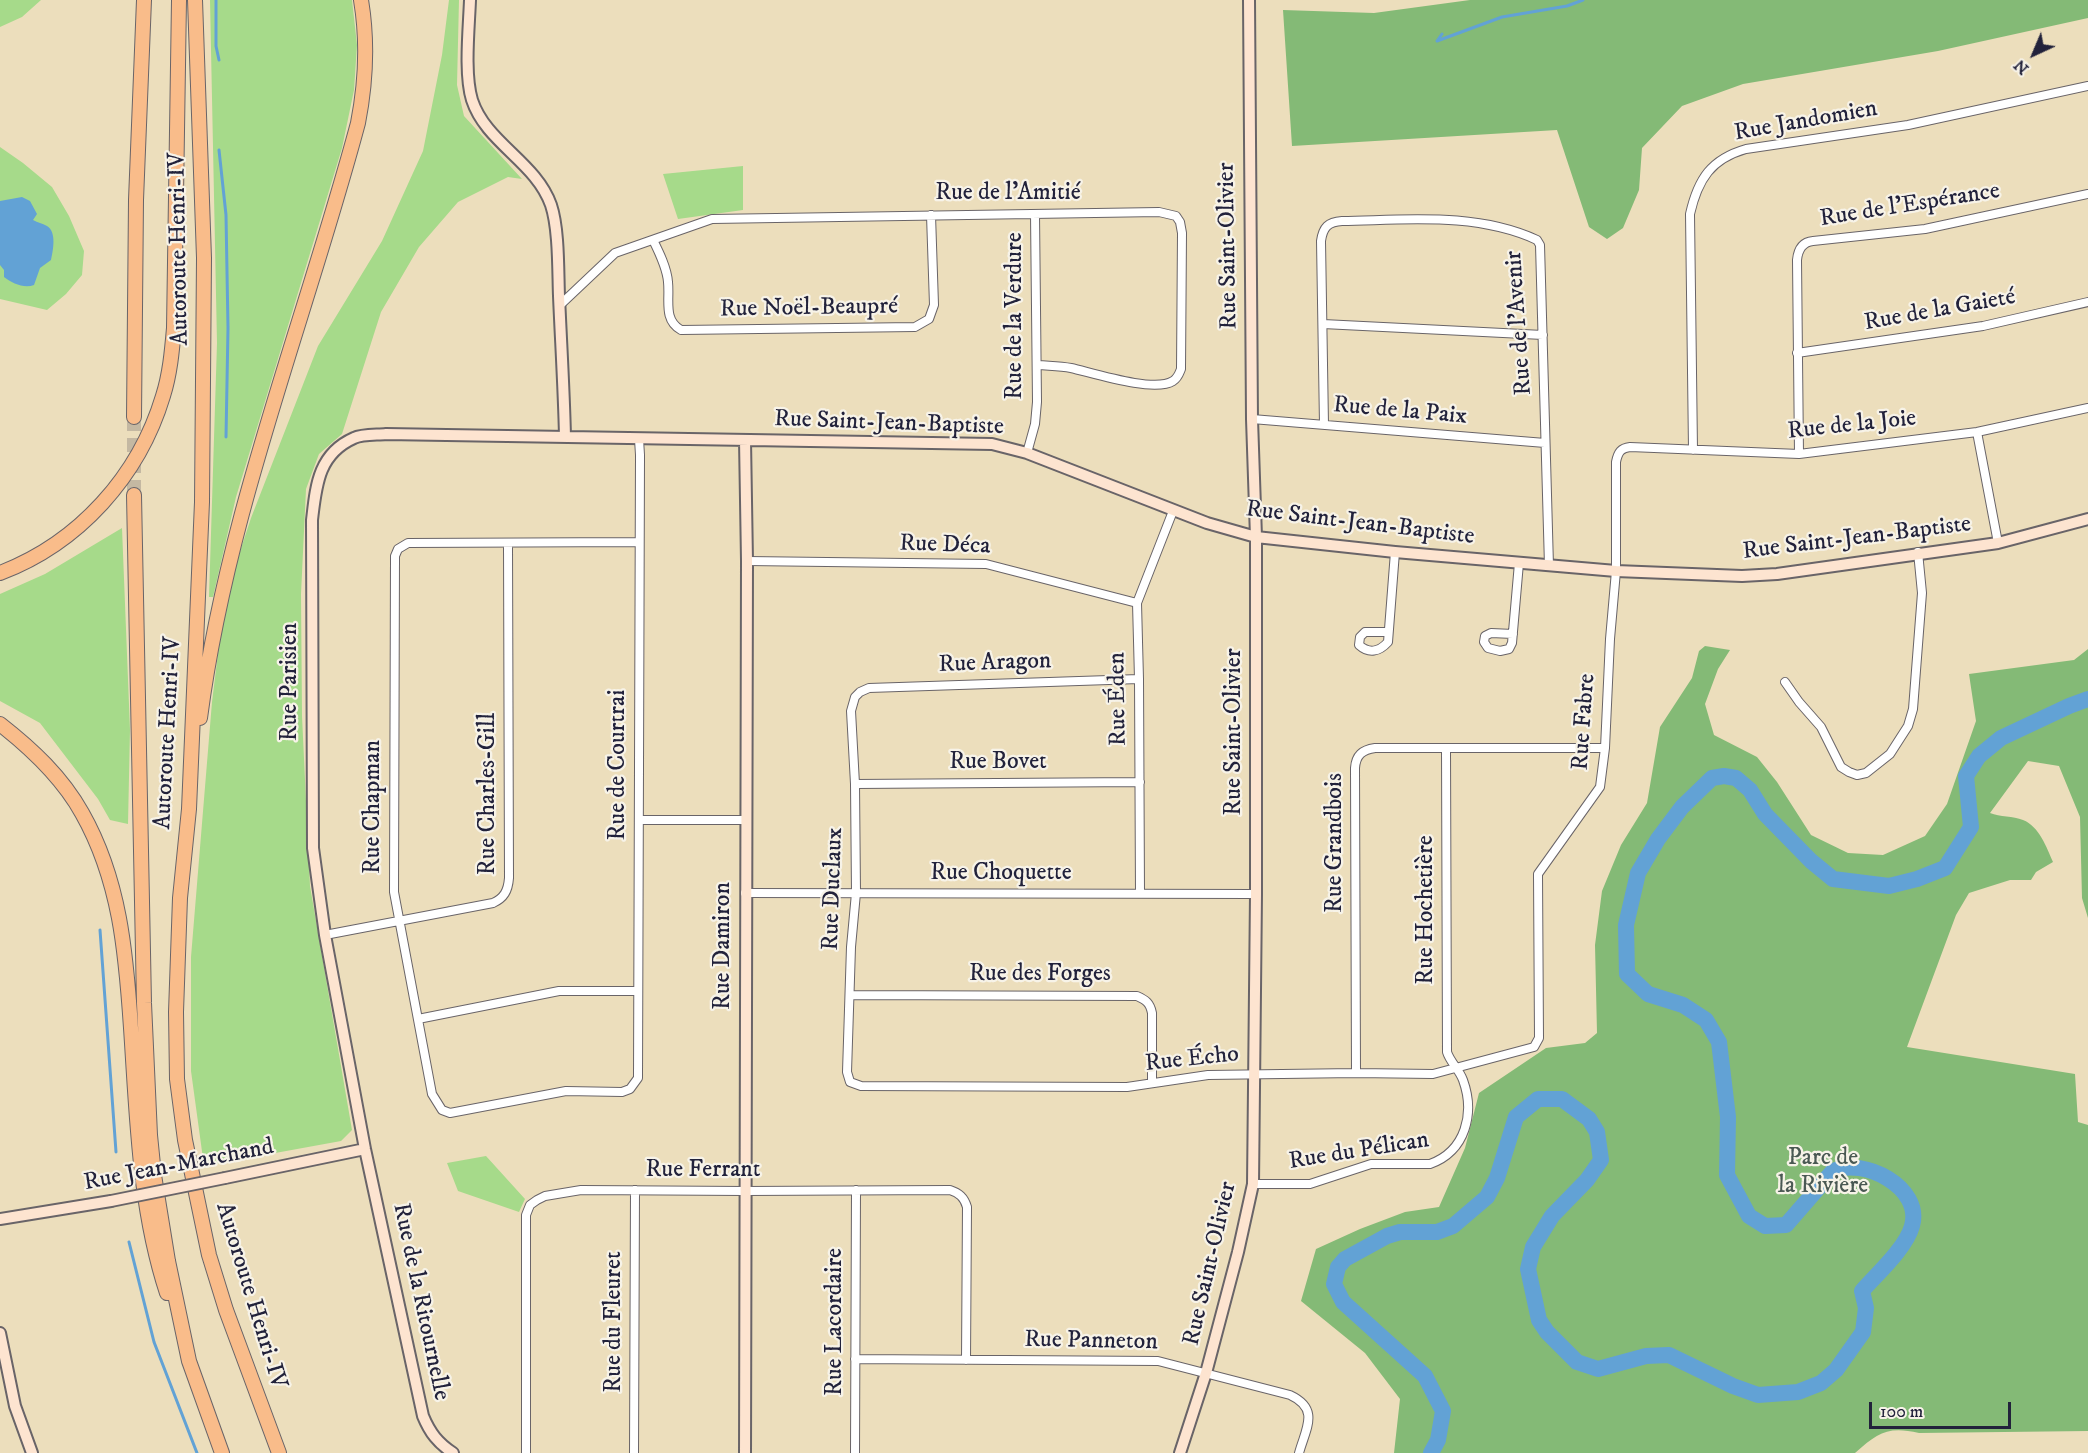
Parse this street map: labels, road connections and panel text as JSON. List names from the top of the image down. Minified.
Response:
{"streets":{"highway":["Autoroute Henri-IV"],"street":["Rue Jandomien","Rue de l'Amitié","Rue de l'Espérance","Rue Saint-Olivier","Rue Noël-Beaupré","Rue de la Gaieté","Rue de la Verdure","Rue de l'Avenir","Rue de la Paix","Rue Saint-Jean-Baptiste","Rue de la Joie","Rue Déca","Rue Aragon","Rue Parisien","Rue Éden","Rue Fabre","Rue Bovet","Rue de Courtrai","Rue Charles-Gill","Rue Chapman","Rue Grandbois","Rue Choquette","Rue Duclaux","Rue Hochetière","Rue Damiron","Rue des Forges","Rue Écho","Rue du Pélican","Rue Jean-Marchand","Rue Ferrant","Rue de la Ritournelle","Rue du Fleuret","Rue Lacordaire","Rue Panneton"]},"crossings":[["Rue Jandomien","Rue de la Joie"],["Rue de l'Amitié","Rue Noël-Beaupré"],["Rue de l'Amitié","Rue de la Verdure"],["Rue de l'Espérance","Rue de la Gaieté"],["Rue de l'Espérance","Rue de la Joie"],["Rue Saint-Olivier","Rue de la Paix"],["Rue Saint-Olivier","Rue Saint-Jean-Baptiste"],["Rue Saint-Olivier","Rue Choquette"],["Rue Saint-Olivier","Rue Écho"],["Rue Saint-Olivier","Rue du Pélican"],["Rue Saint-Olivier","Rue Panneton"],["Rue de la Verdure","Rue Saint-Jean-Baptiste"],["Rue de l'Avenir","Rue de la Paix"],["Rue de l'Avenir","Rue Saint-Jean-Baptiste"],["Rue Saint-Jean-Baptiste","Rue Parisien"],["Rue Saint-Jean-Baptiste","Rue Éden"],["Rue Saint-Jean-Baptiste","Rue Fabre"],["Rue Saint-Jean-Baptiste","Rue de Courtrai"],["Rue Saint-Jean-Baptiste","Rue Damiron"],["Rue de la Joie","Rue Fabre"],["Rue Déca","Rue Éden"],["Rue Déca","Rue Damiron"],["Rue Aragon","Rue Éden"],["Rue Aragon","Rue Duclaux"],["Rue Parisien","Rue Charles-Gill"],["Rue Parisien","Rue Jean-Marchand"],["Rue Parisien","Rue de la Ritournelle"],["Rue Éden","Rue Bovet"],["Rue Éden","Rue Choquette"],["Rue Fabre","Rue Grandbois"],["Rue Fabre","Rue Écho"],["Rue Bovet","Rue Duclaux"],["Rue de Courtrai","Rue Chapman"],["Rue Charles-Gill","Rue Chapman"],["Rue Grandbois","Rue Hochetière"],["Rue Grandbois","Rue Écho"],["Rue Choquette","Rue Duclaux"],["Rue Choquette","Rue Damiron"],["Rue Duclaux","Rue des Forges"],["Rue Duclaux","Rue Écho"],["Rue Hochetière","Rue Écho"],["Rue Hochetière","Rue du Pélican"],["Rue Damiron","Rue Ferrant"],["Rue des Forges","Rue Écho"],["Rue Écho","Rue du Pélican"],["Rue Jean-Marchand","Rue de la Ritournelle"],["Rue Ferrant","Rue du Fleuret"],["Rue Ferrant","Rue Lacordaire"],["Rue Ferrant","Rue Panneton"],["Rue Lacordaire","Rue Panneton"]],"parks":["Parc de la Rivière"],"scale_bar":"100 m","north":"bottom left"}
